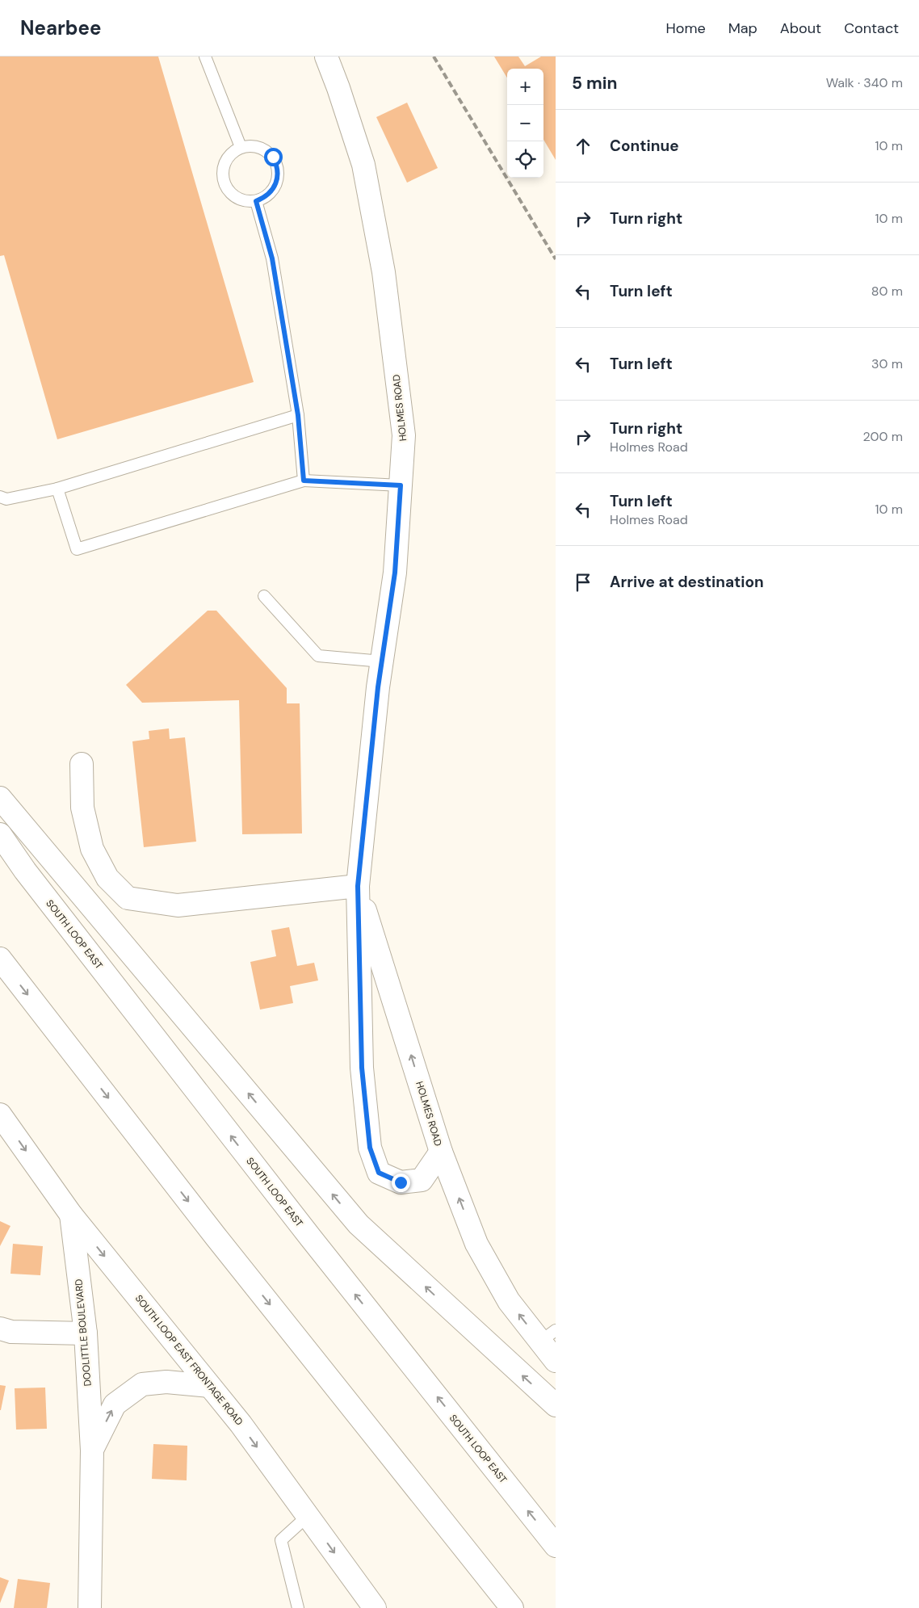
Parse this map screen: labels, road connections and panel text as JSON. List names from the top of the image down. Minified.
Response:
{"streets":{"main road":["HOLMES ROAD","SOUTH LOOP EAST","DOOLITTLE BOULEVARD","SOUTH LOOP EAST FRONTAGE ROAD"]},"crossings":[["DOOLITTLE BOULEVARD","SOUTH LOOP EAST FRONTAGE ROAD"]],"page":{"header":"Nearbee","nav":["Home","Map","About","Contact"],"heading":["5 min","Walk · 340 m"],"map_buttons":["+","−"],"list":[["Continue","10 m"],["Turn right","10 m"],["Turn left","80 m"],["Turn left","30 m"],["Turn right","Holmes Road","200 m"],["Turn left","Holmes Road","10 m"],"Arrive at destination"]}}
